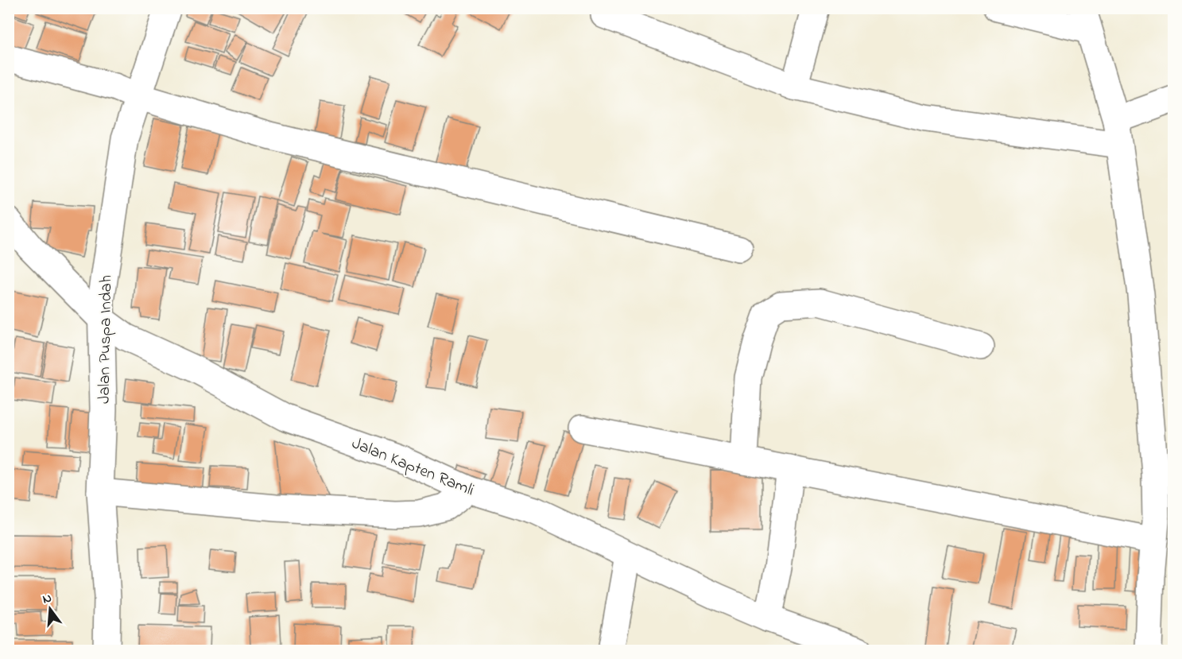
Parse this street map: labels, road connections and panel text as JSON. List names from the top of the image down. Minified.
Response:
{"streets":{"street":["Jalan Puspa Indah","Jalan Kapten Ramli"]},"crossings":[["Jalan Puspa Indah","Jalan Kapten Ramli"]],"north":"top"}
